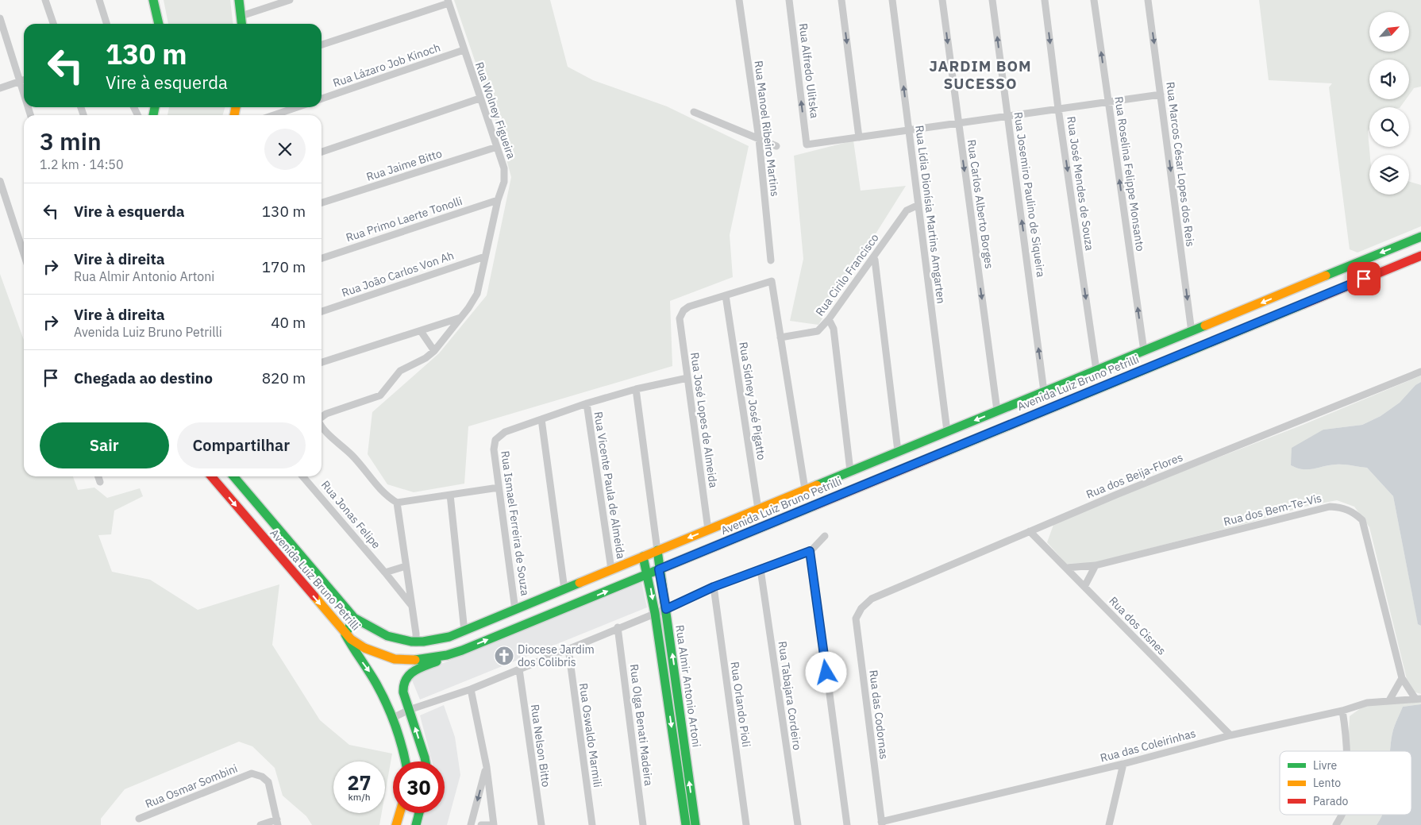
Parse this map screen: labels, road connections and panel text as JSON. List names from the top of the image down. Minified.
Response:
{"streets":{"main road":["Avenida Luiz Bruno Petrilli","Rua Almir Antonio Artoni"],"street":["Rua Lázaro Job Kinoch","Rua Alfredo Ulitska","Rua Wolney Figueira","Rua Manoel Ribeiro Martins","Rua Marcos César Lopes dos Reis","Rua Jaime Bitto","Rua Roselina Felippe Monsanto","Rua José Mendes de Souza","Rua Josemiro Paulino de Siqueira","Rua Carlos Alberto Borges","Rua Lídia Dionísia Martins Amgarten","Rua Primo Laerte Tonolli","Rua João Carlos Von Ah","Rua Cirilo Francisco","Rua Sidney José Pigatto","Rua José Lopes de Almeida","Rua dos Beija-Flores","Rua Vicente Paula de Almeida","Rua dos Bem-Te-Vis","Rua Jonas Felipe","Rua Ismael Ferreira de Souza","Rua dos Cisnes","Rua Tabajara Cordeiro","Rua Orlando Pioli","Rua das Codornas","Rua Olga Benati Madeira","Rua Oswaldo Marmili","Rua Nelson Bitto","Rua das Coleirinhas","Rua Osmar Sombini"]},"crossings":[["Rua Lázaro Job Kinoch","Rua Wolney Figueira"],["Rua Wolney Figueira","Rua Jaime Bitto"],["Rua Wolney Figueira","Rua Primo Laerte Tonolli"],["Rua Wolney Figueira","Rua João Carlos Von Ah"],["Rua Marcos César Lopes dos Reis","Avenida Luiz Bruno Petrilli"],["Rua Roselina Felippe Monsanto","Avenida Luiz Bruno Petrilli"],["Rua José Mendes de Souza","Avenida Luiz Bruno Petrilli"],["Rua Josemiro Paulino de Siqueira","Avenida Luiz Bruno Petrilli"],["Rua Carlos Alberto Borges","Avenida Luiz Bruno Petrilli"],["Rua Lídia Dionísia Martins Amgarten","Rua Cirilo Francisco"],["Rua Lídia Dionísia Martins Amgarten","Avenida Luiz Bruno Petrilli"],["Avenida Luiz Bruno Petrilli","Rua Sidney José Pigatto"],["Avenida Luiz Bruno Petrilli","Rua José Lopes de Almeida"],["Avenida Luiz Bruno Petrilli","Rua Vicente Paula de Almeida"],["Avenida Luiz Bruno Petrilli","Rua Ismael Ferreira de Souza"],["Avenida Luiz Bruno Petrilli","Rua Almir Antonio Artoni"],["Rua Sidney José Pigatto","Rua José Lopes de Almeida"],["Rua dos Beija-Flores","Rua dos Cisnes"],["Rua dos Beija-Flores","Rua das Codornas"],["Rua dos Bem-Te-Vis","Rua dos Cisnes"],["Rua dos Bem-Te-Vis","Rua das Coleirinhas"],["Rua dos Cisnes","Rua das Coleirinhas"],["Rua das Codornas","Rua das Coleirinhas"]],"one_way":["Rua Marcos César Lopes dos Reis","Rua Roselina Felippe Monsanto","Rua José Mendes de Souza","Rua Josemiro Paulino de Siqueira","Rua Carlos Alberto Borges"],"districts":["JARDIM BOM SUCESSO"],"places":{"church":["Diocese Jardim dos Colibris"]},"legend":["Livre","Lento","Parado"],"north":"top right","page":{"turn":["130 m","Vire à esquerda"],"heading":["3 min","1.2 km · 14:50"],"list":[{"name":"Vire à esquerda","value":"130 m"},{"name":"Vire à direita","note":"Rua Almir Antonio Artoni","value":"170 m"},{"name":"Vire à direita","note":"Avenida Luiz Bruno Petrilli","value":"40 m"},{"name":"Chegada ao destino","value":"820 m"}],"buttons":["Sair","Compartilhar"],"speed":"27 km/h","limit":"30"}}
